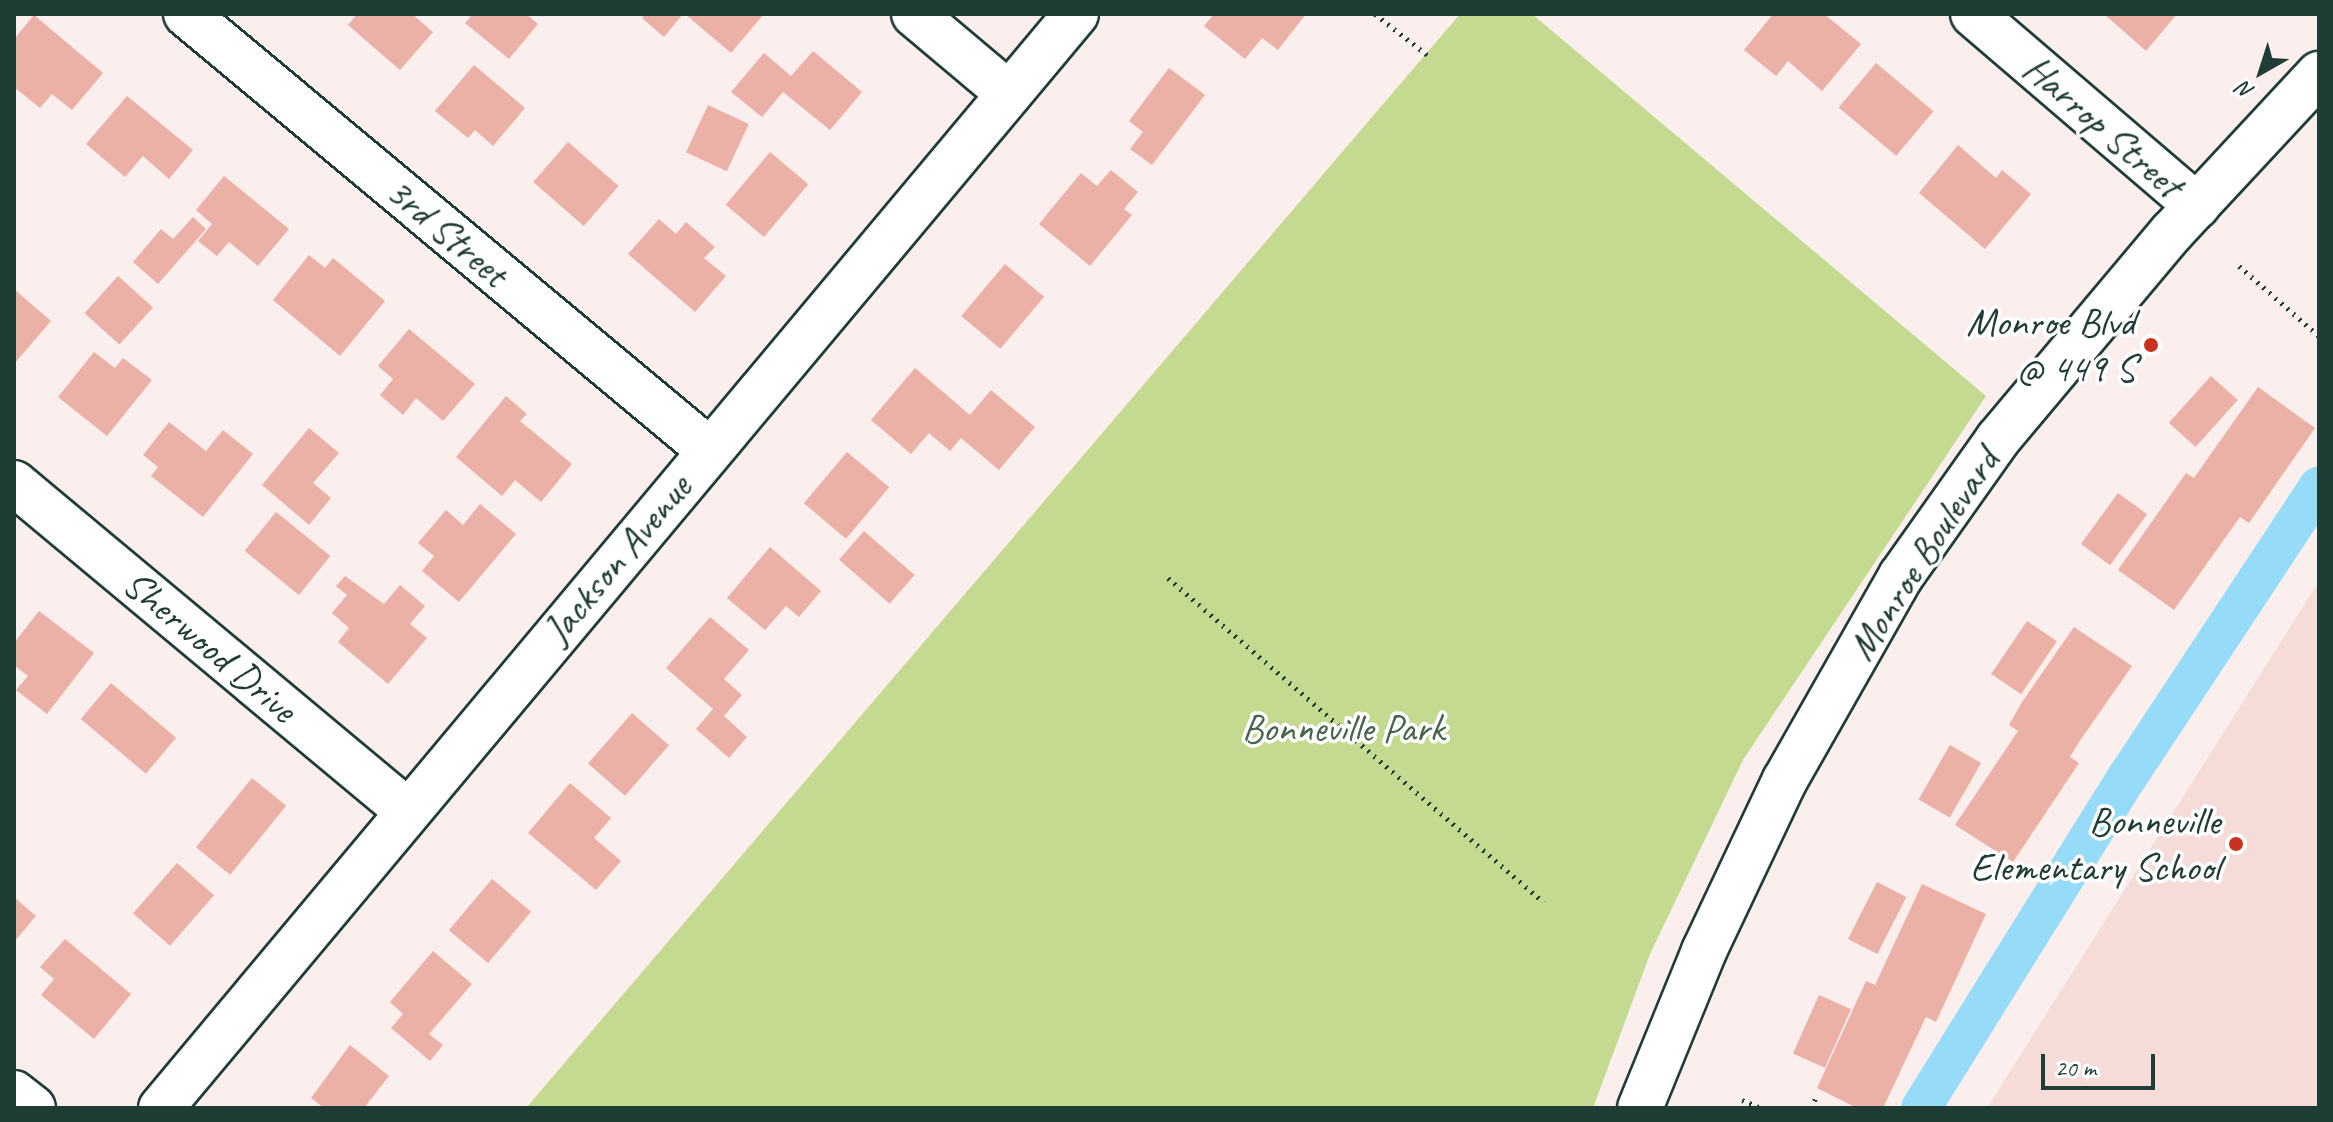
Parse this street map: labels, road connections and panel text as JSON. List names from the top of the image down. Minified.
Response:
{"streets":{"street":["Harrop Street","3rd Street","Monroe Boulevard","Jackson Avenue","Sherwood Drive"]},"crossings":[["Harrop Street","Monroe Boulevard"],["3rd Street","Jackson Avenue"],["Jackson Avenue","Sherwood Drive"]],"parks":["Bonneville Park"],"places":["Monroe Blvd @ 449 S","Bonneville Elementary School"],"scale_bar":"20 m","north":"bottom left"}
